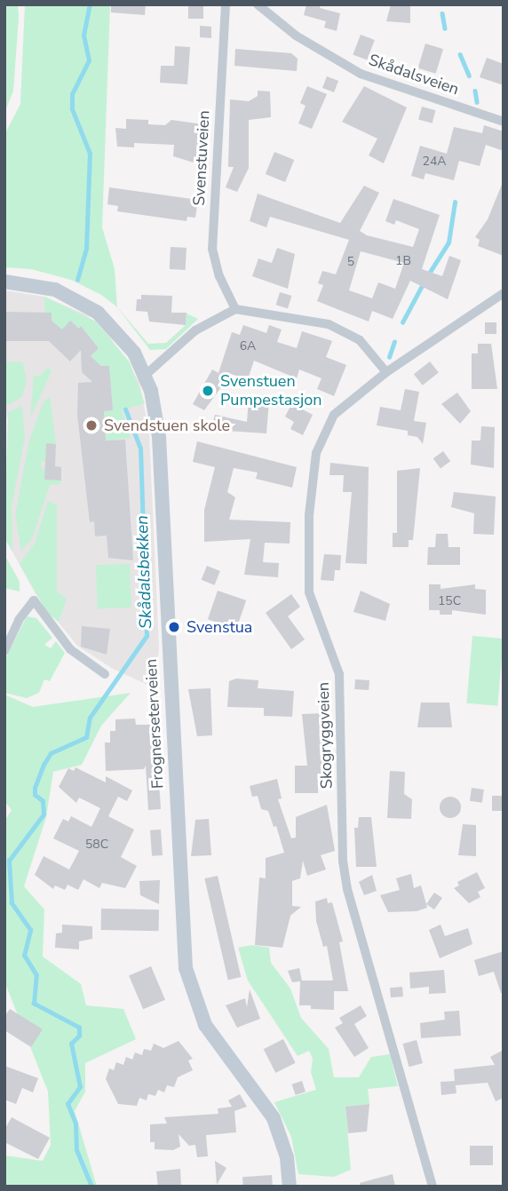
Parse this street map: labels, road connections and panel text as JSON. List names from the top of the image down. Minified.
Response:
{"streets":{"main road":["Frognerseterveien"],"street":["Skådalsveien","Svenstuveien","Skogryggveien"]},"water":["Skådalsbekken"],"places":["Svenstuen Pumpestasjon","Svendstuen skole","Svenstua"],"house_numbers":["24A","1B","5","6A","15C","58C"]}
